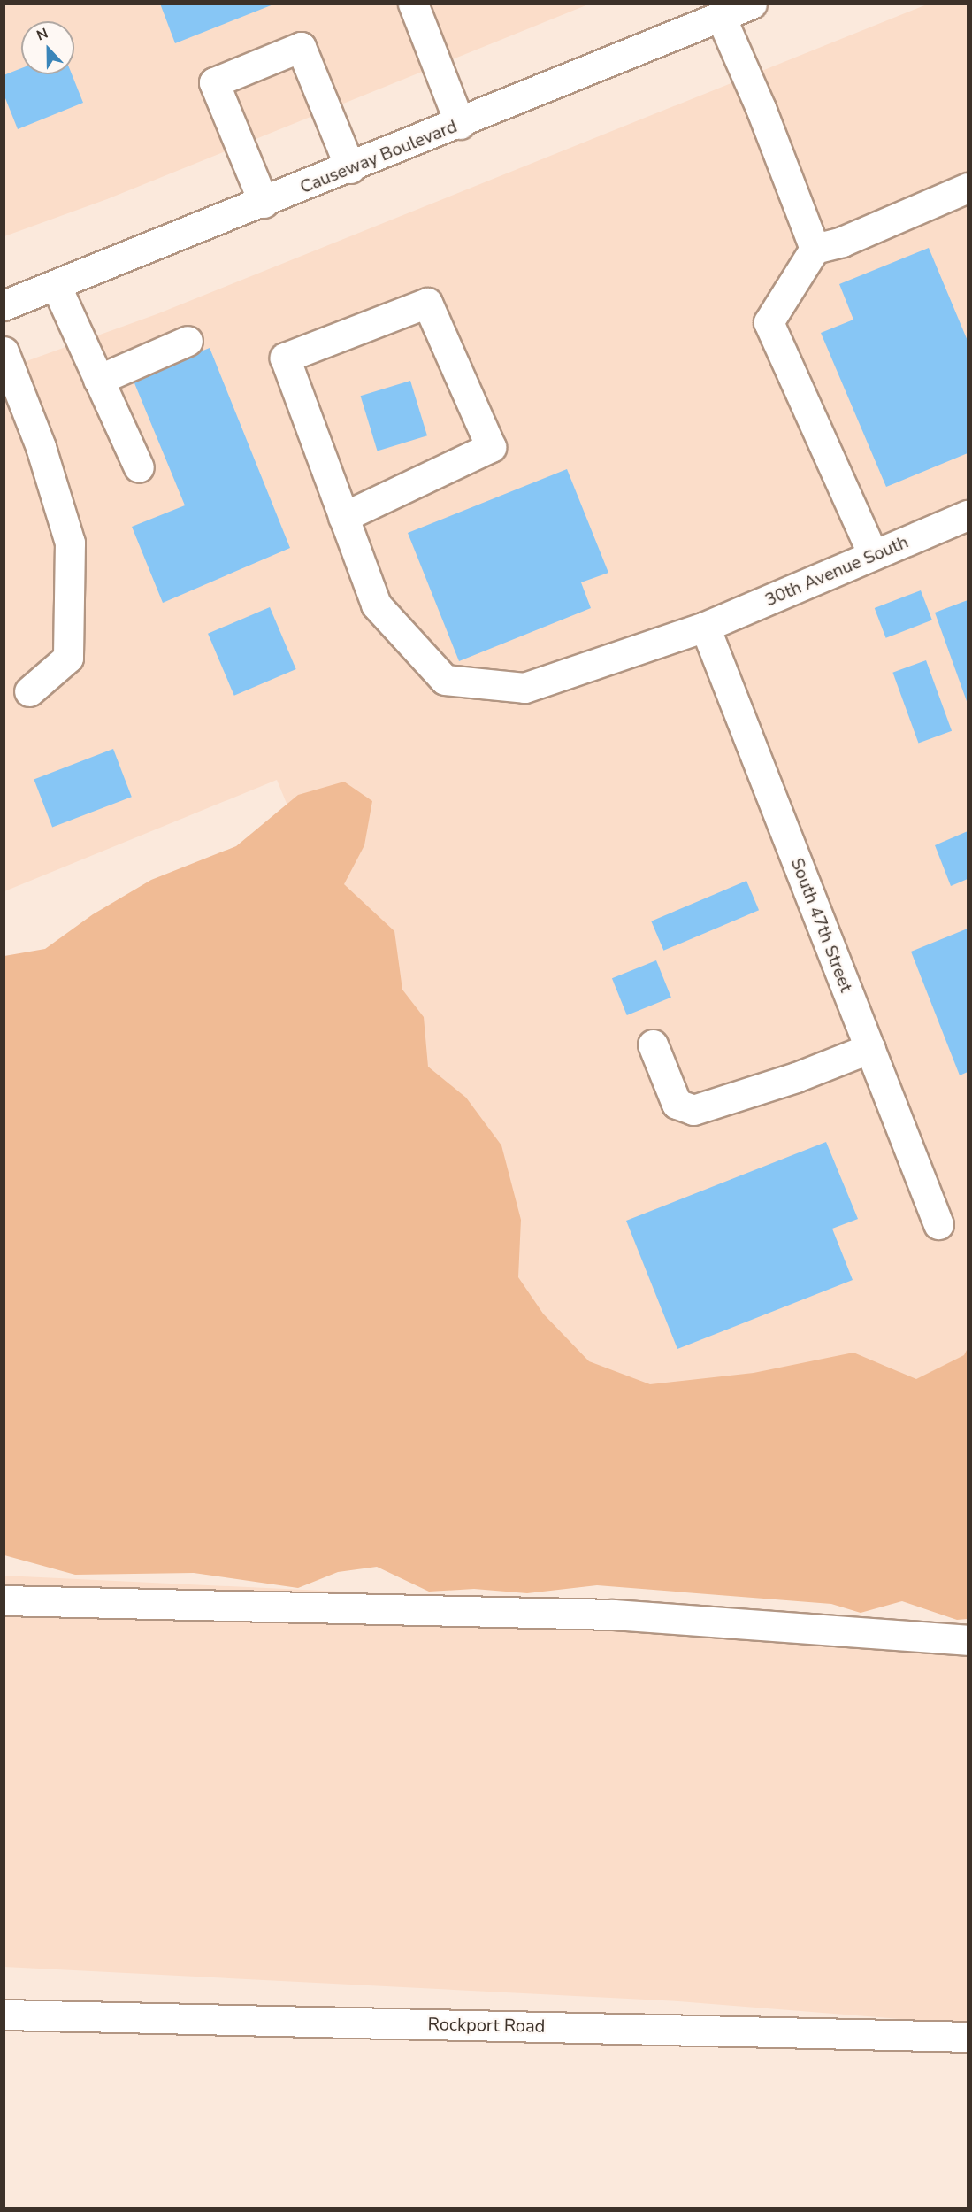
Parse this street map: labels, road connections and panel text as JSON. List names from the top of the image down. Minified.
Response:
{"streets":{"street":["Causeway Boulevard","30th Avenue South","South 47th Street","Rockport Road"]},"crossings":[["30th Avenue South","South 47th Street"]],"north":"top"}
